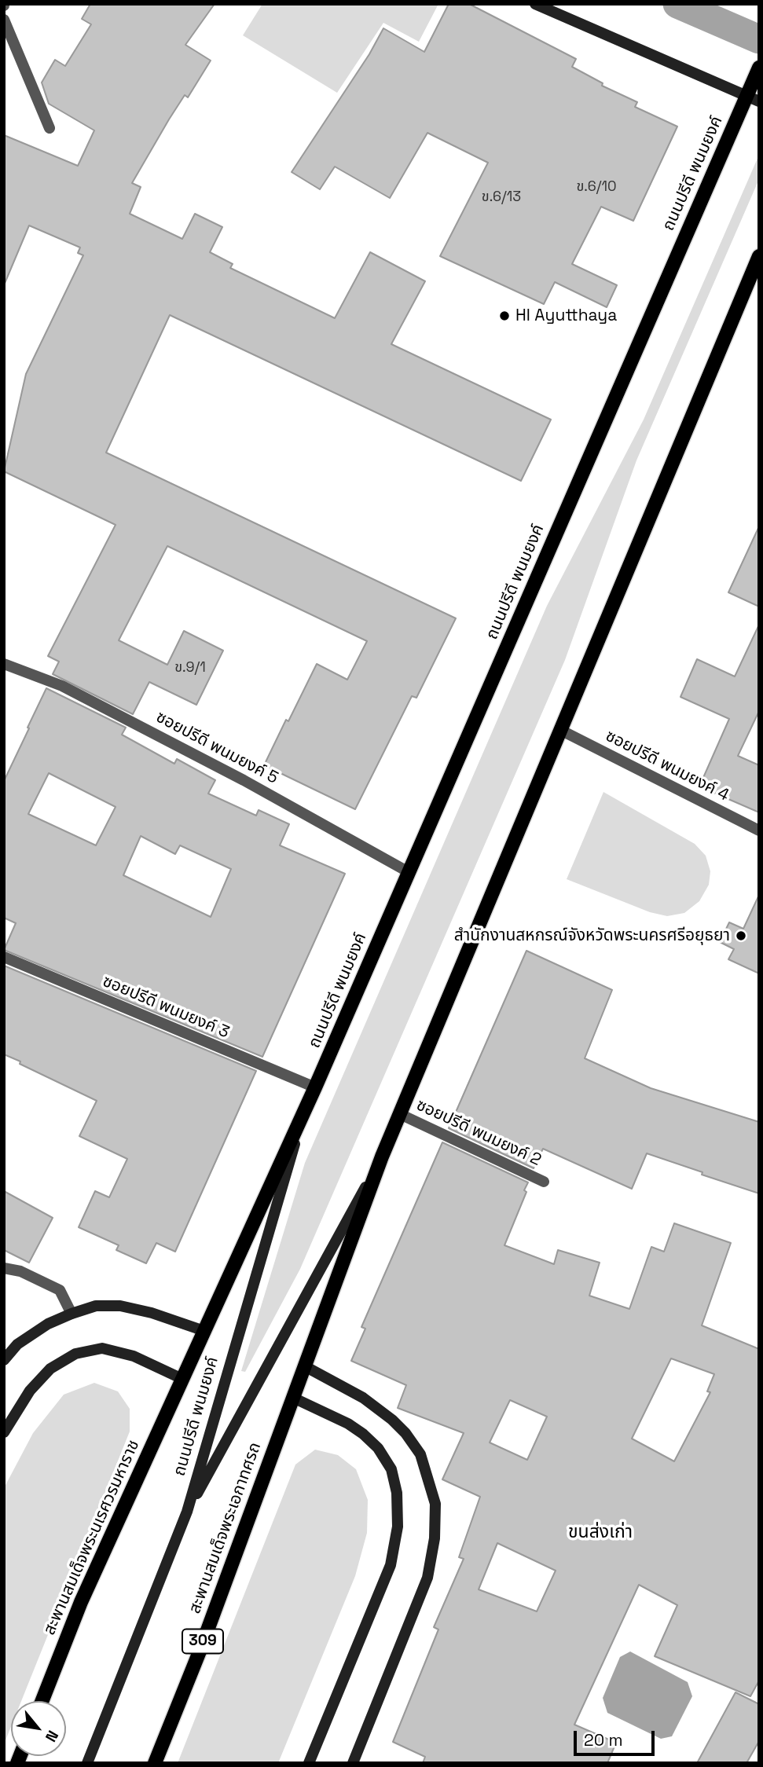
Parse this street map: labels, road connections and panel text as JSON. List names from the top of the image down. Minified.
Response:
{"streets":{"main road":["ถนนปรีดี พนมยงค์","สะพานสมเด็จพระเอกาทศรถ","สะพานสมเด็จพระนเรศวรมหาราช","309"],"street":["ซอยปรีดี พนมยงค์ 5","ซอยปรีดี พนมยงค์ 4","ซอยปรีดี พนมยงค์ 3","ซอยปรีดี พนมยงค์ 2"]},"crossings":[["ถนนปรีดี พนมยงค์","ซอยปรีดี พนมยงค์ 5"],["ถนนปรีดี พนมยงค์","ซอยปรีดี พนมยงค์ 4"],["ถนนปรีดี พนมยงค์","ซอยปรีดี พนมยงค์ 3"],["ถนนปรีดี พนมยงค์","ซอยปรีดี พนมยงค์ 2"],["ถนนปรีดี พนมยงค์","สะพานสมเด็จพระเอกาทศรถ"],["ถนนปรีดี พนมยงค์","สะพานสมเด็จพระนเรศวรมหาราช"]],"districts":["ขนส่งเก่า"],"places":["HI Ayutthaya","สํานักงานสหกรณ์จังหวัดพระนครศรีอยุธยา"],"house_numbers":["ข.6/10","ข.6/13","ข.9/1"],"scale_bar":"20 m","north":"bottom right"}
